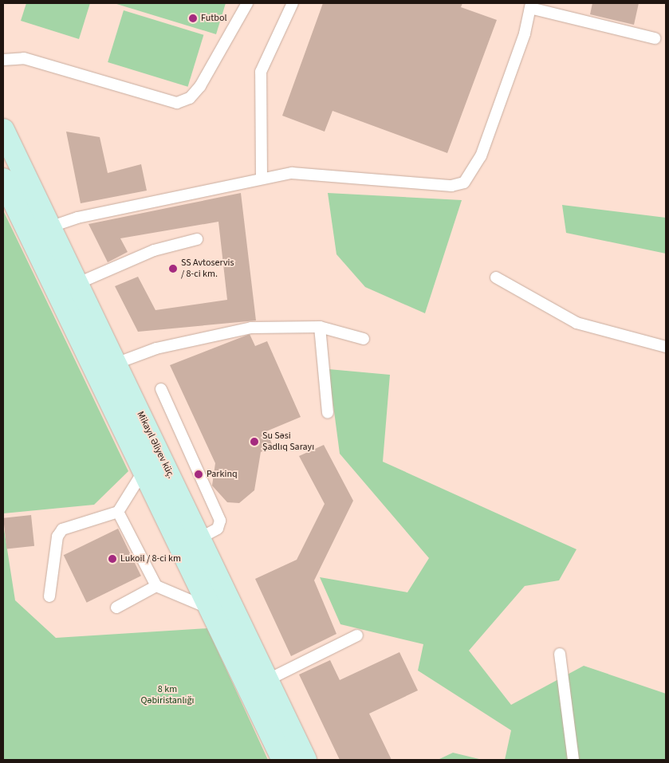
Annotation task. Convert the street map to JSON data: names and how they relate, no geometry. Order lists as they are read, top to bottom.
{
  "streets": {
    "main road": ["Mikayıl Əliyev küç."]
  },
  "parks": ["8 km Qəbiristanlığı"],
  "places": [
    "Futbol",
    "SS Avtoservis / 8-ci km.",
    "Su Səsi Şadlıq Sarayı",
    "Parkinq",
    "Lukoil / 8-ci km"
  ]
}
